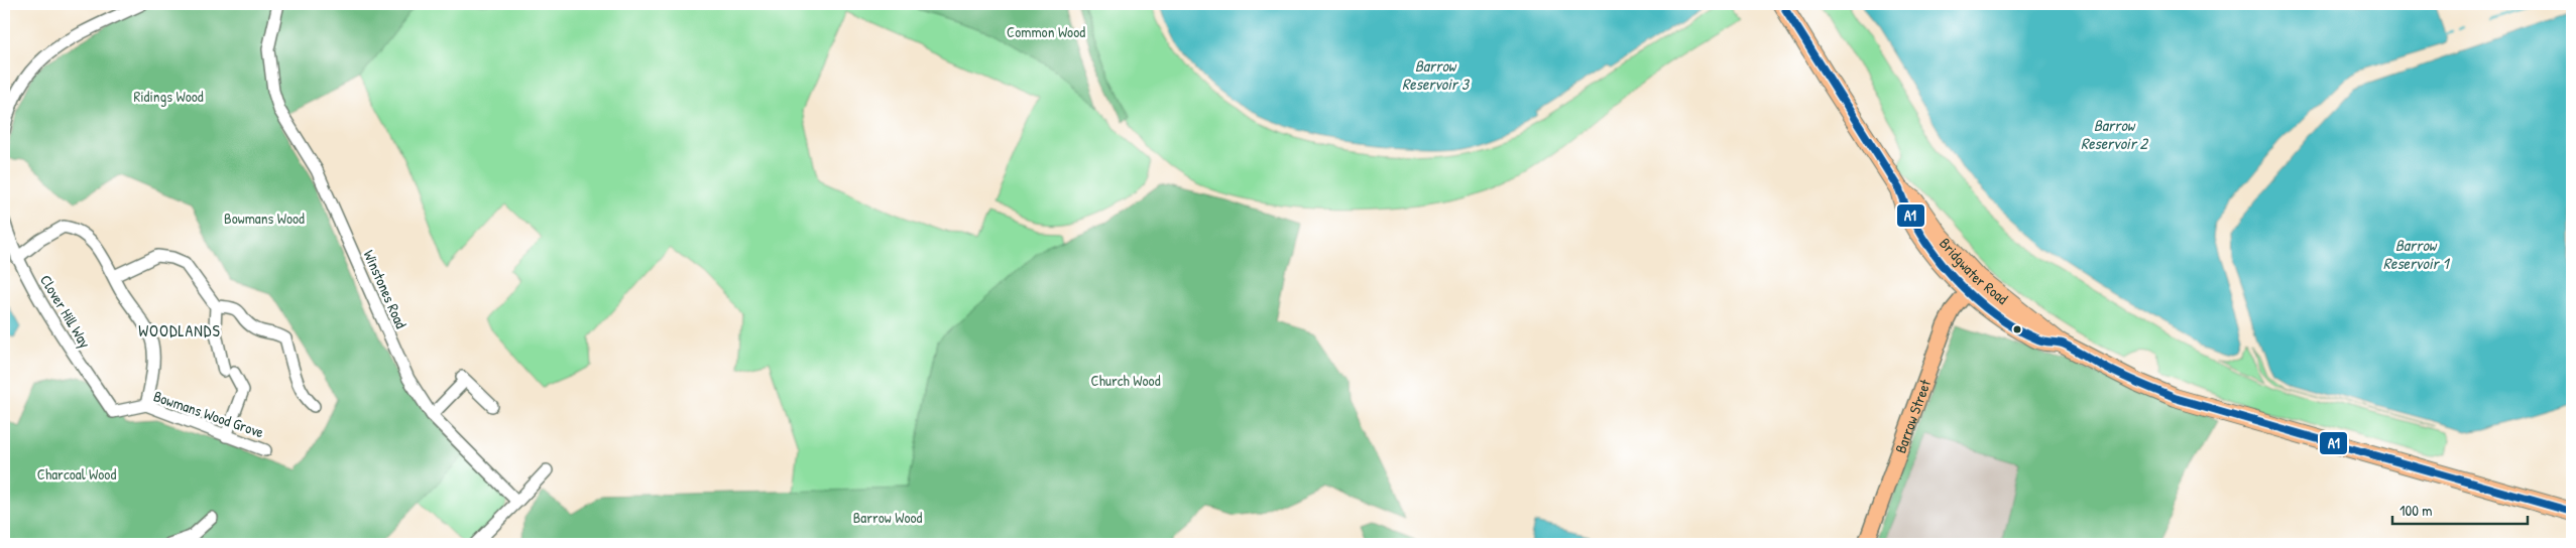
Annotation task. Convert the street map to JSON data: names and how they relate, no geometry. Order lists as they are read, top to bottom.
{
  "streets": {
    "highway": ["Bridgwater Road"],
    "main road": ["Barrow Street"],
    "street": ["Winstones Road", "Clover Hill Way", "Bowmans Wood Grove"]
  },
  "crossings": [
    ["Bridgwater Road", "Barrow Street"],
    ["Clover Hill Way", "Bowmans Wood Grove"]
  ],
  "districts": ["WOODLANDS"],
  "water": ["Barrow Reservoir 3", "Barrow Reservoir 2", "Barrow Reservoir 1"],
  "parks": [
    "Common Wood",
    "Ridings Wood",
    "Bowmans Wood",
    "Church Wood",
    "Charcoal Wood",
    "Barrow Wood"
  ],
  "lines": ["transit line A1"],
  "scale_bar": "100 m"
}
